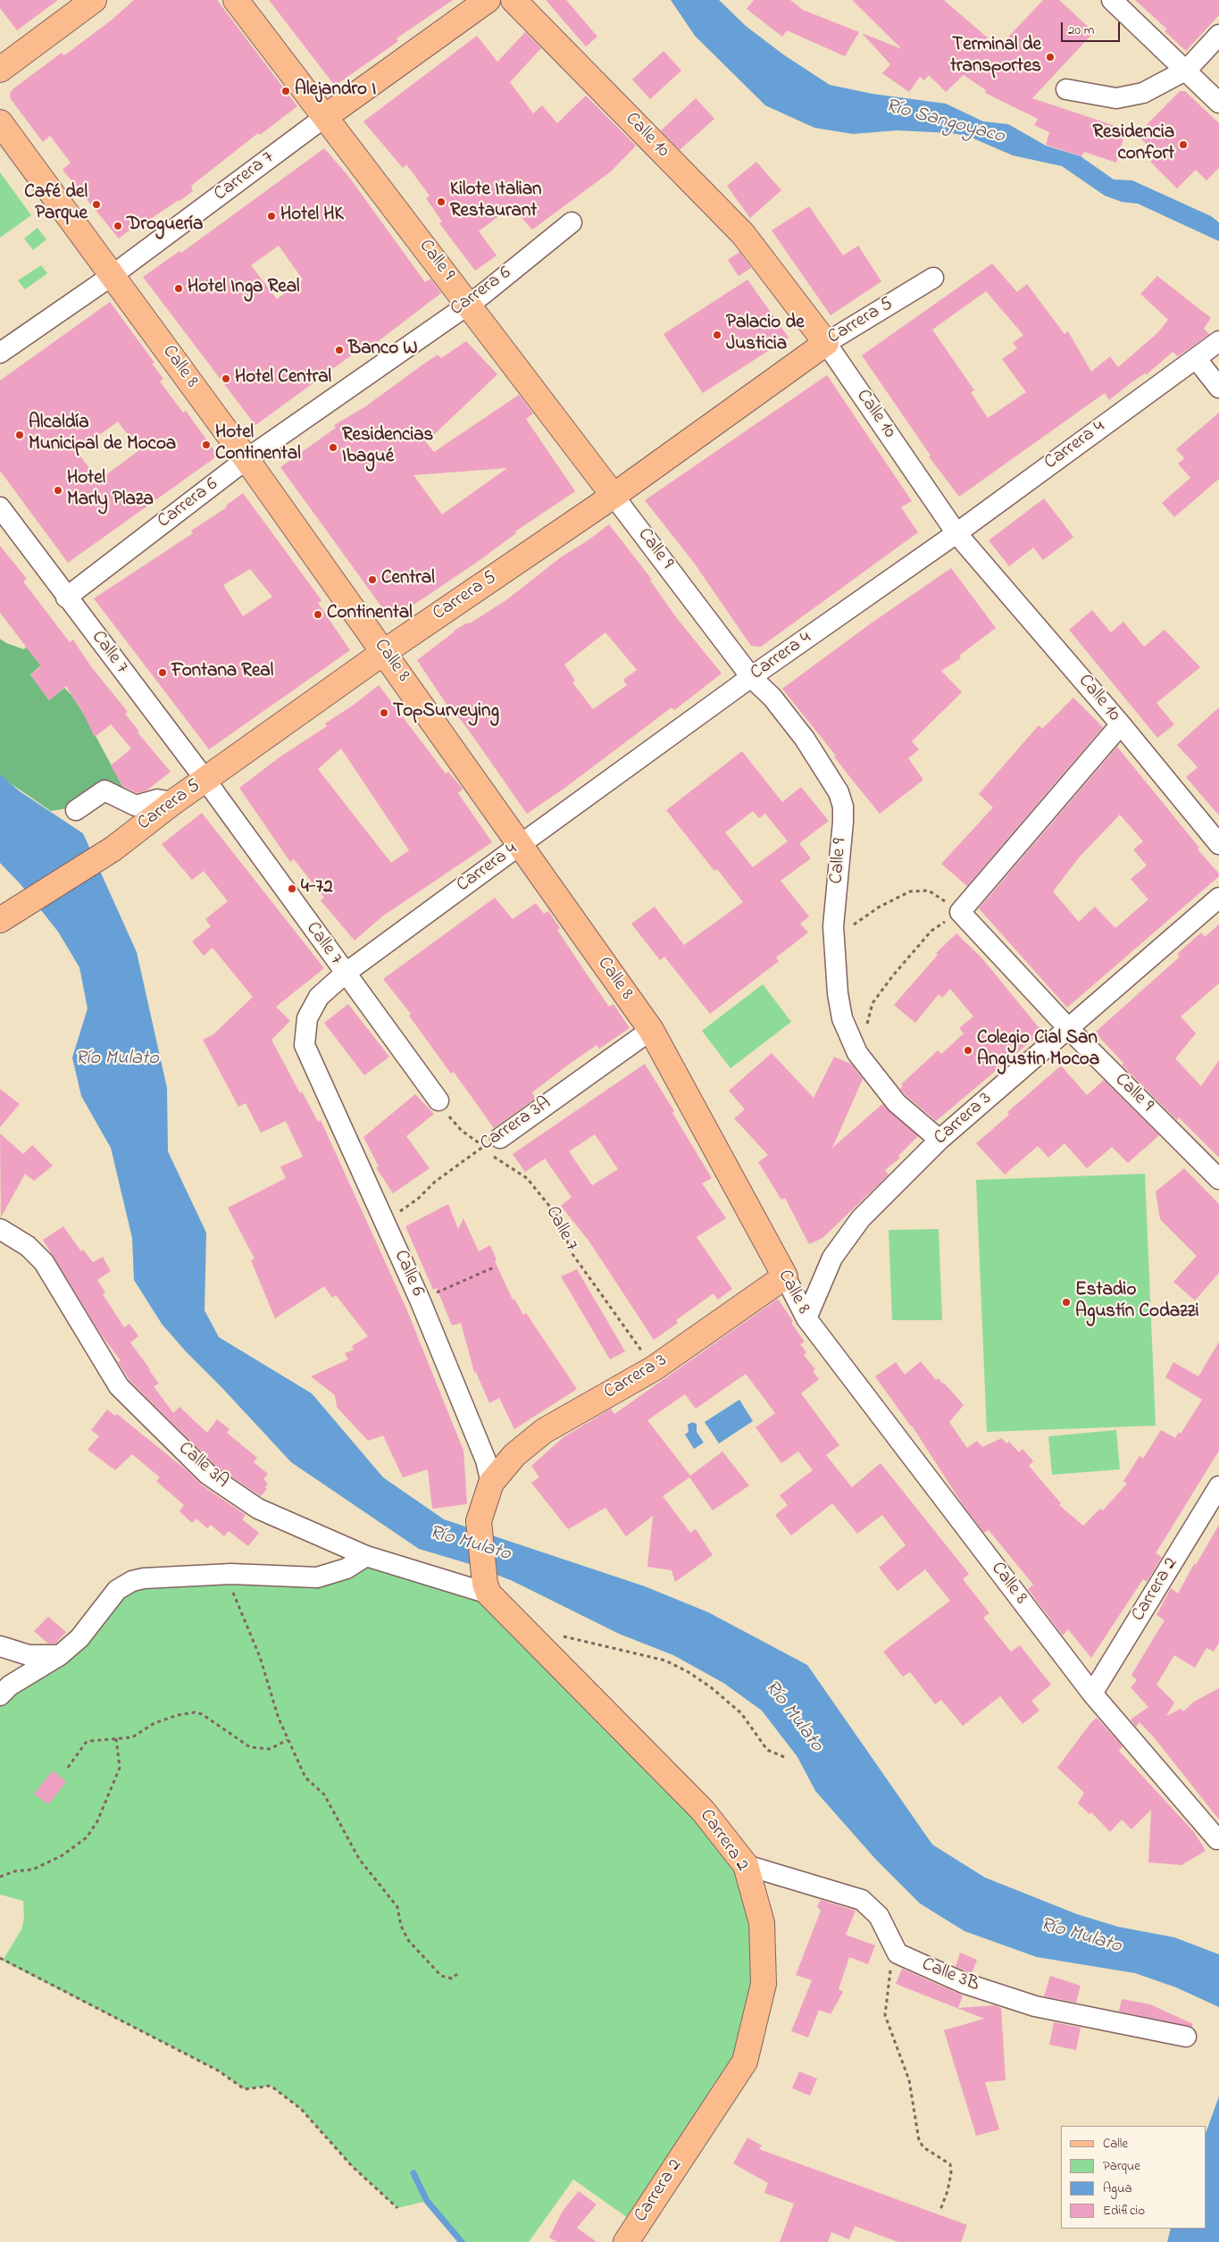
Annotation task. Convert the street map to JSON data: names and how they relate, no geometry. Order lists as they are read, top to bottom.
{
  "streets": {
    "main road": [
      "Calle 10",
      "Carrera 7",
      "Calle 9",
      "Carrera 5",
      "Calle 8",
      "Carrera 3",
      "Carrera 2"
    ],
    "street": [
      "Carrera 6",
      "Carrera 4",
      "Calle 7",
      "Carrera 3A",
      "Calle 6",
      "Calle 3A",
      "Calle 3B"
    ]
  },
  "crossings": [
    ["Calle 10", "Carrera 5"],
    ["Calle 10", "Carrera 4"],
    ["Carrera 7", "Calle 9"],
    ["Carrera 7", "Calle 8"],
    ["Calle 9", "Carrera 6"],
    ["Calle 9", "Carrera 5"],
    ["Calle 9", "Carrera 4"],
    ["Calle 9", "Carrera 3"],
    ["Carrera 6", "Calle 8"],
    ["Carrera 6", "Calle 7"],
    ["Carrera 5", "Calle 8"],
    ["Carrera 5", "Calle 7"],
    ["Calle 8", "Carrera 4"],
    ["Calle 8", "Carrera 3"],
    ["Calle 8", "Carrera 3A"],
    ["Calle 8", "Carrera 2"],
    ["Carrera 4", "Calle 7"],
    ["Carrera 4", "Calle 6"],
    ["Calle 7", "Carrera 3"],
    ["Calle 7", "Carrera 3A"],
    ["Calle 7", "Calle 6"],
    ["Carrera 3", "Calle 6"],
    ["Carrera 3A", "Calle 6"],
    ["Calle 3A", "Carrera 2"],
    ["Carrera 2", "Calle 3B"]
  ],
  "water": ["Río Sangoyaco", "Río Mulato"],
  "places": [
    "Terminal de transportes",
    "Alejandro I",
    "Residencia confort",
    "Kilote Italian Restaurant",
    "Café del Parque",
    "Hotel HK",
    "Droguería",
    "Hotel Inga Real",
    "Palacio de Justicia",
    "Banco W",
    "Hotel Central",
    "Alcaldía Municipal de Mocoa",
    "Hotel Continental",
    "Residencias Ibagué",
    "Hotel Marly Plaza",
    "Central",
    "Continental",
    "Fontana Real",
    "TopSurveying",
    "4-72",
    "Colegio Cial San Angustin Mocoa",
    "Estadio Agustín Codazzi"
  ],
  "legend": [
    "Calle",
    "Parque",
    "Agua",
    "Edificio"
  ],
  "scale_bar": "20 m"
}
